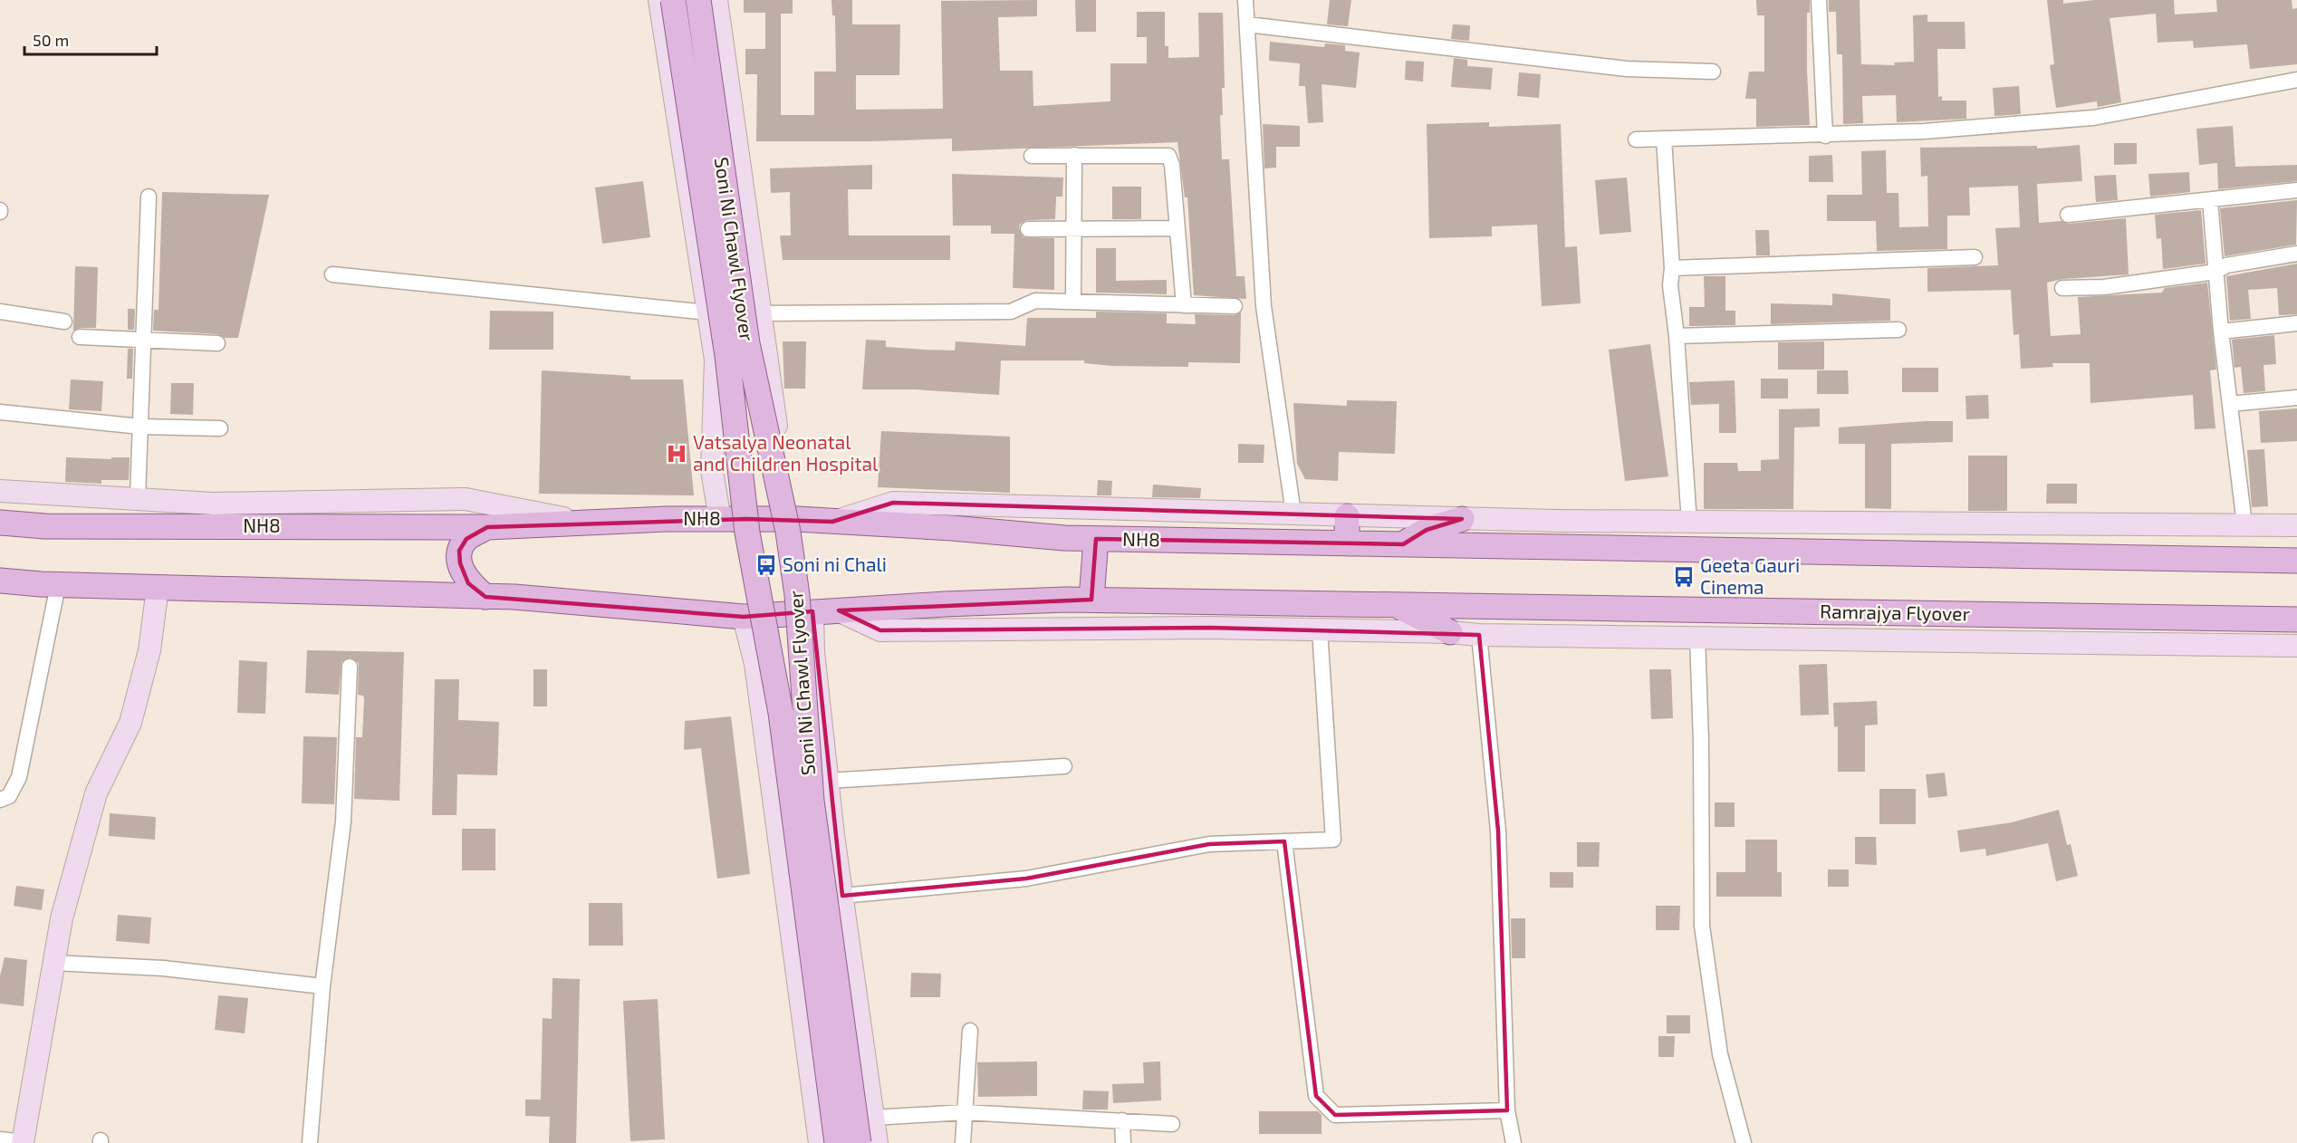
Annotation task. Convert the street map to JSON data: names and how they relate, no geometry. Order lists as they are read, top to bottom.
{
  "streets": {
    "main road": ["Soni Ni Chawl Flyover", "NH8", "Ramrajya Flyover"]
  },
  "places": {
    "hospital": ["Vatsalya Neonatal and Children Hospital"],
    "bus stop": ["Soni ni Chali", "Geeta Gauri Cinema"]
  },
  "scale_bar": "50 m"
}
